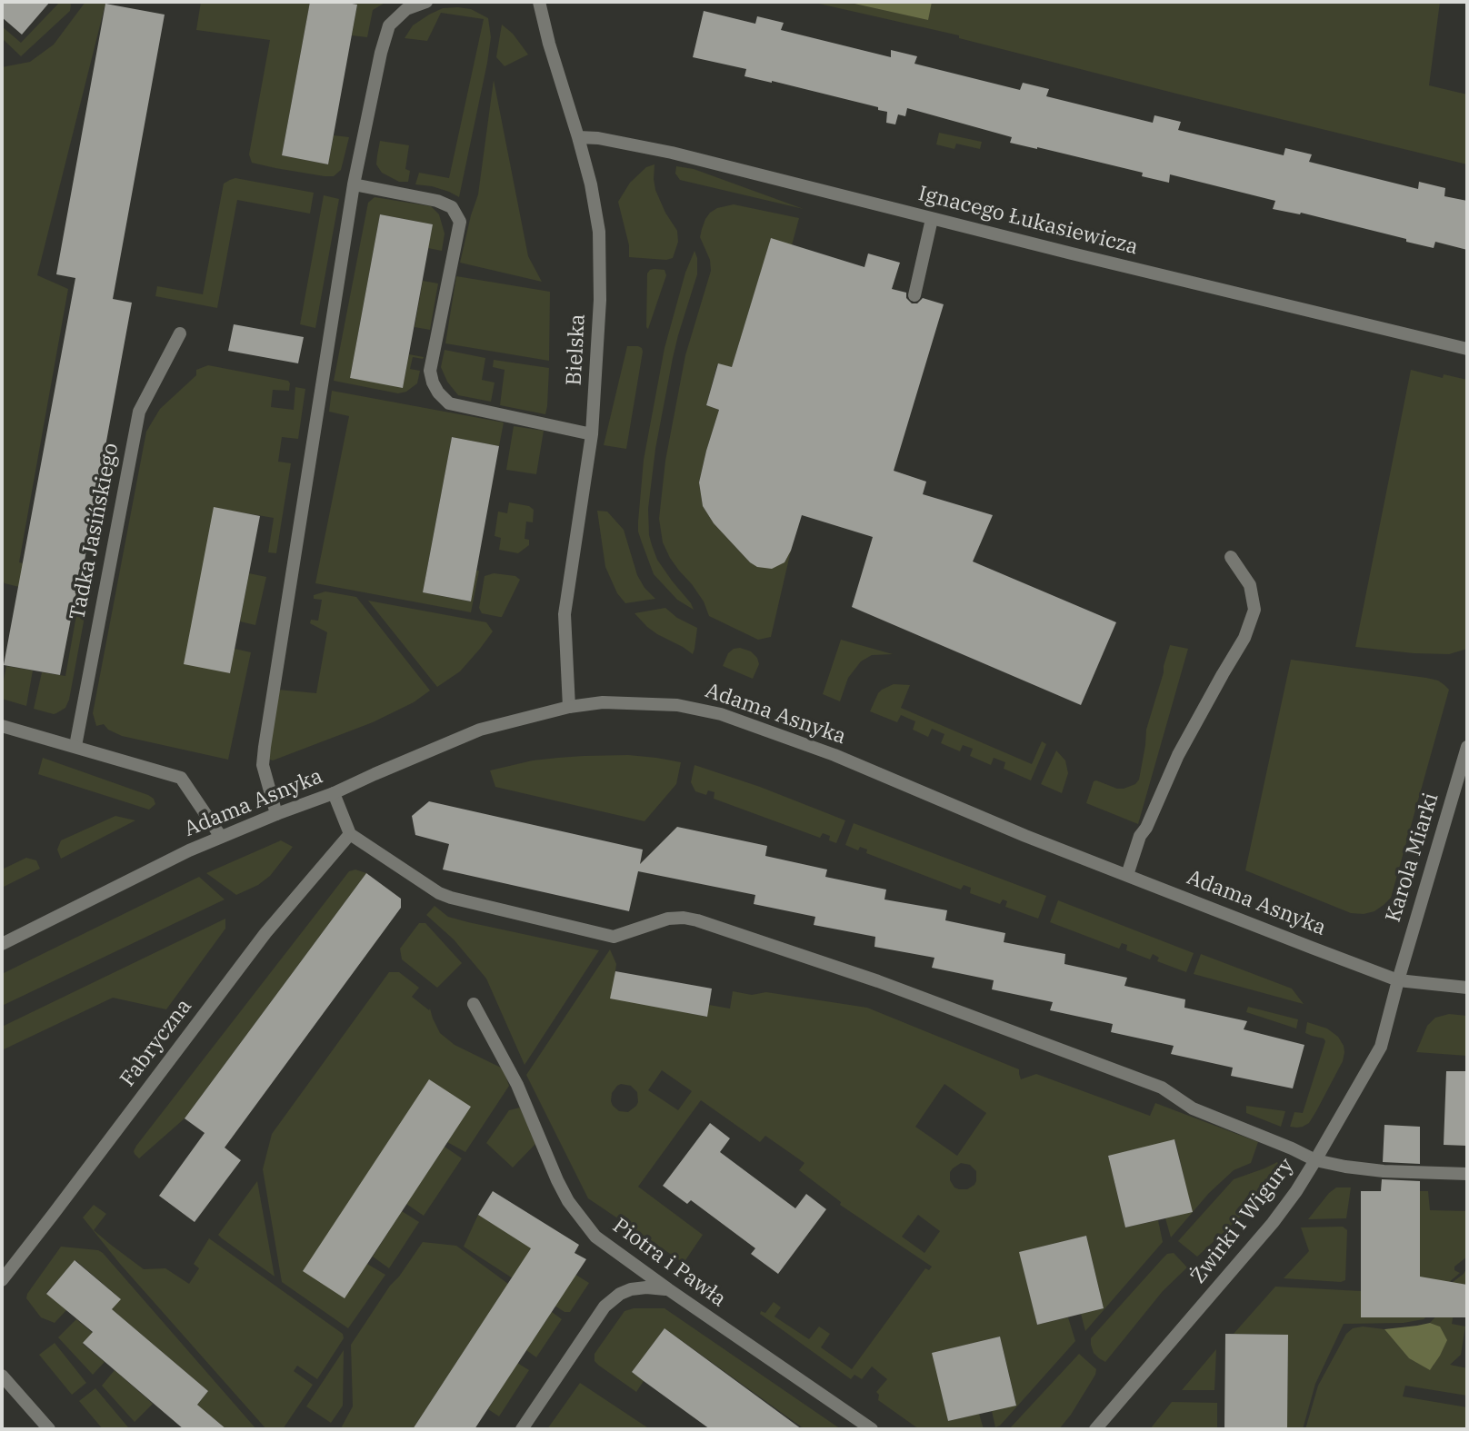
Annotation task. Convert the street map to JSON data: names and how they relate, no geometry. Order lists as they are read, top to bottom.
{
  "streets": {
    "street": [
      "Ignacego Łukasiewicza",
      "Bielska",
      "Tadka Jasińskiego",
      "Adama Asnyka",
      "Karola Miarki",
      "Fabryczna",
      "Żwirki i Wigury",
      "Piotra i Pawła"
    ]
  },
  "crossings": [
    ["Ignacego Łukasiewicza", "Bielska"],
    ["Bielska", "Adama Asnyka"],
    ["Adama Asnyka", "Karola Miarki"],
    ["Adama Asnyka", "Żwirki i Wigury"],
    ["Karola Miarki", "Żwirki i Wigury"]
  ]
}
